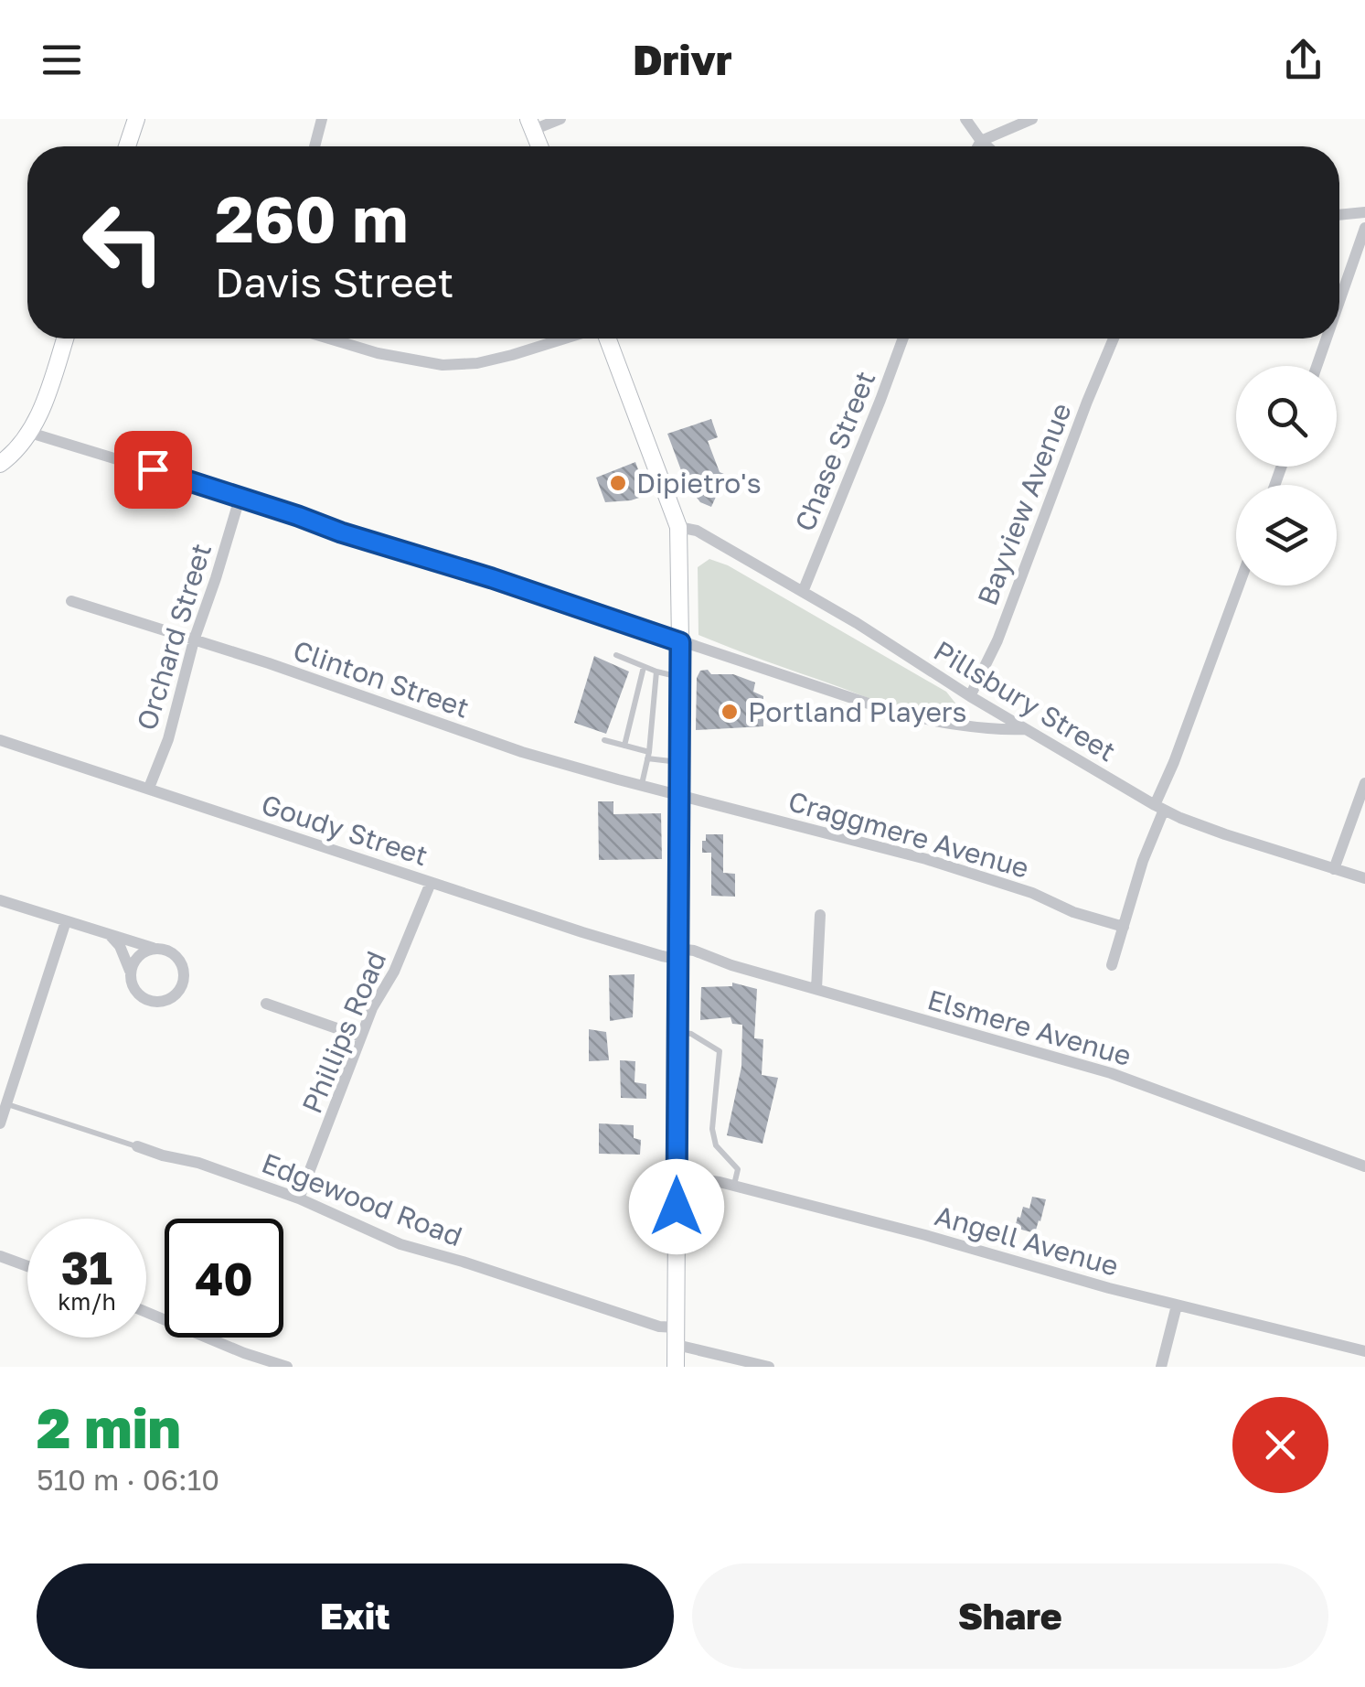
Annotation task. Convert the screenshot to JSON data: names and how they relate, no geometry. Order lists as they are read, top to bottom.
{
  "streets": {
    "street": [
      "Chase Street",
      "Bayview Avenue",
      "Orchard Street",
      "Clinton Street",
      "Pillsbury Street",
      "Goudy Street",
      "Craggmere Avenue",
      "Elsmere Avenue",
      "Phillips Road",
      "Edgewood Road",
      "Angell Avenue"
    ]
  },
  "crossings": [
    ["Chase Street", "Pillsbury Street"],
    ["Bayview Avenue", "Pillsbury Street"],
    ["Orchard Street", "Clinton Street"],
    ["Orchard Street", "Goudy Street"],
    ["Clinton Street", "Craggmere Avenue"],
    ["Goudy Street", "Elsmere Avenue"],
    ["Goudy Street", "Phillips Road"],
    ["Phillips Road", "Edgewood Road"]
  ],
  "places": ["Dipietro's", "Portland Players"],
  "page": {
    "header": "Drivr",
    "turn": ["260 m", "Davis Street"],
    "speed": "31 km/h",
    "limit": "40",
    "heading": ["2 min", "510 m · 06:10"],
    "buttons": ["Exit", "Share"]
  }
}
